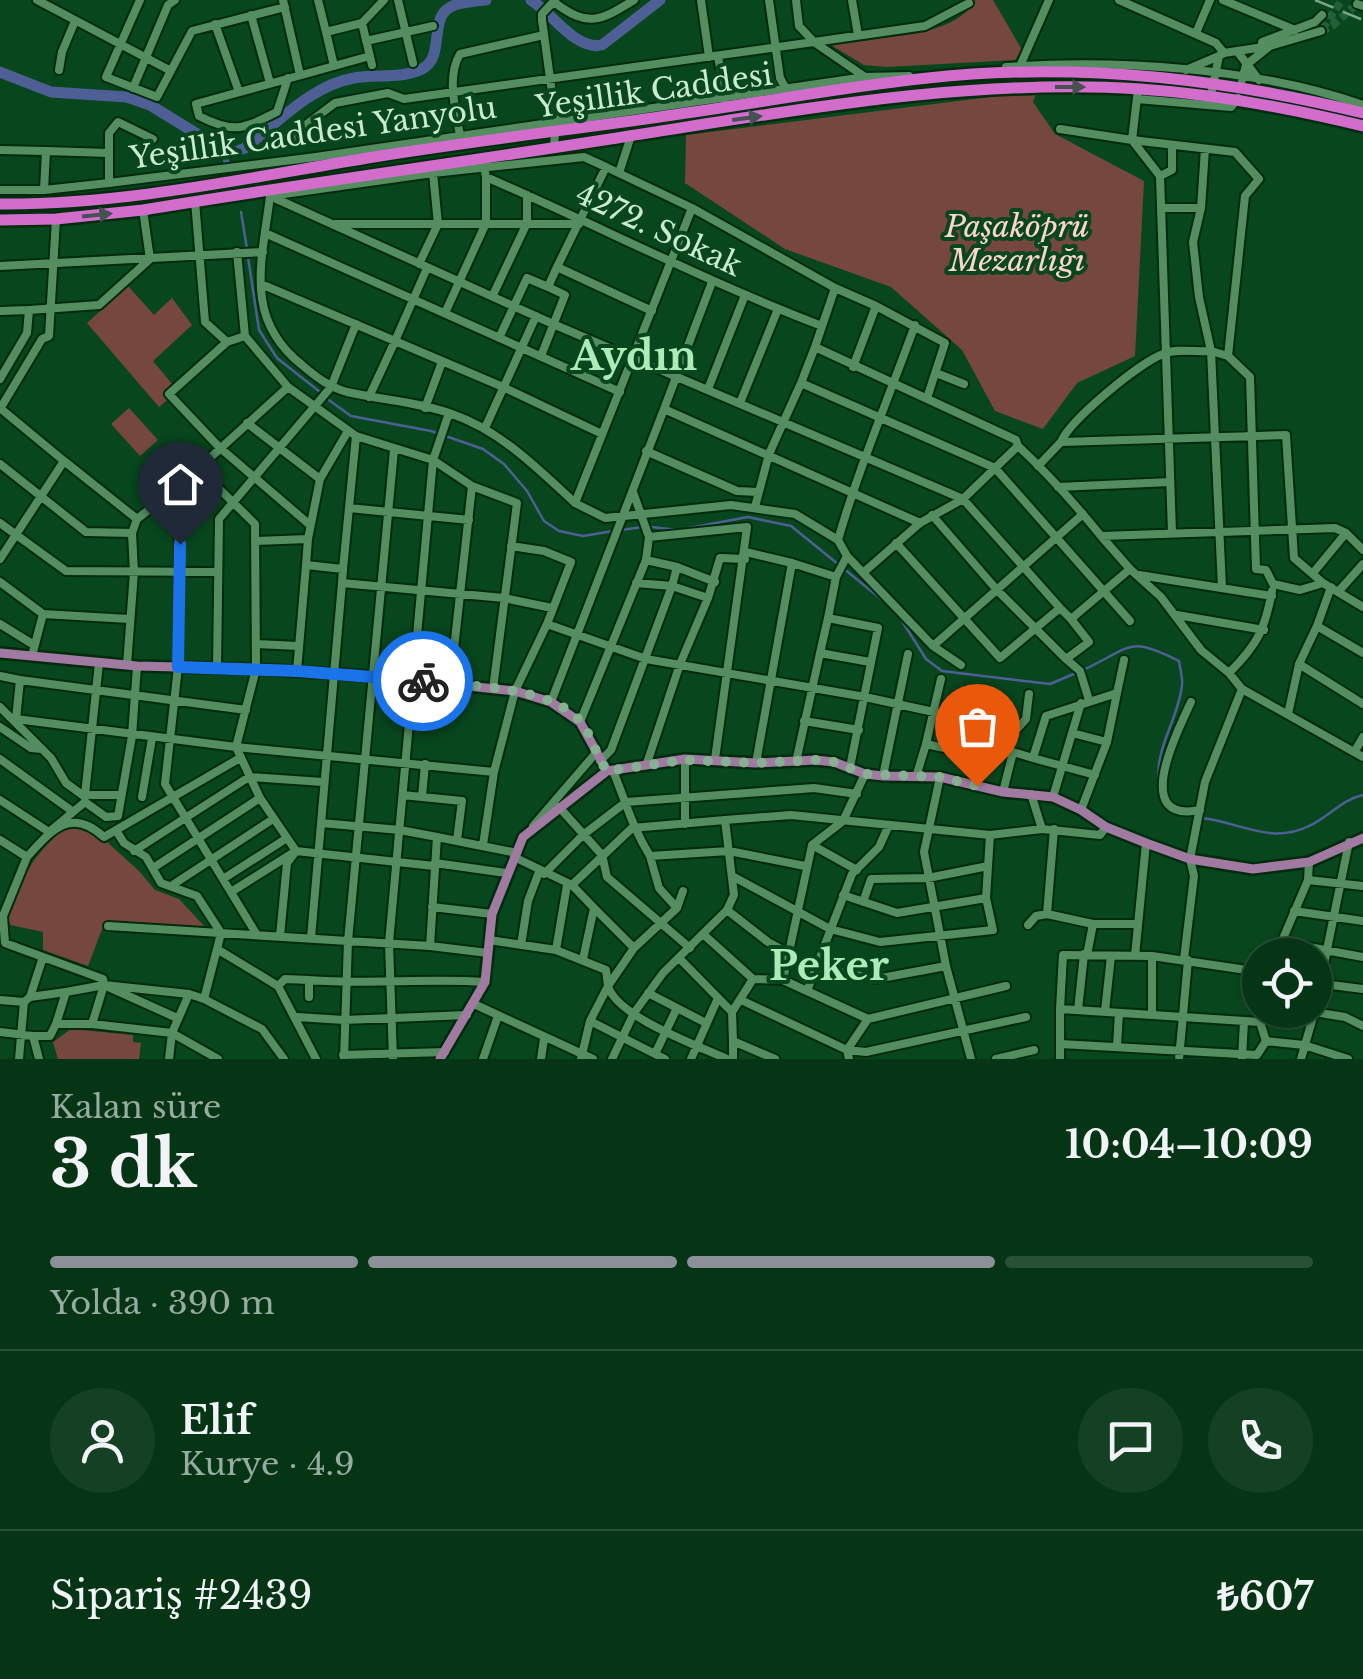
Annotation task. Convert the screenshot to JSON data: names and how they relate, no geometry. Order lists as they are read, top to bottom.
{
  "streets": {
    "highway": ["Yeşillik Caddesi"],
    "street": ["Yeşillik Caddesi Yanyolu", "4272. Sokak"]
  },
  "crossings": [
    ["Yeşillik Caddesi", "Yeşillik Caddesi Yanyolu"]
  ],
  "districts": ["Aydın", "Peker"],
  "parks": ["Paşaköprü Mezarlığı"],
  "page": {
    "heading": ["3 dk", "Kalan süre", "10:04–10:09"],
    "panel": [
      "Elif",
      "Kurye · 4.9",
      "Sipariş #2439",
      "₺607"
    ],
    "bar": "Yolda · 390 m"
  }
}
